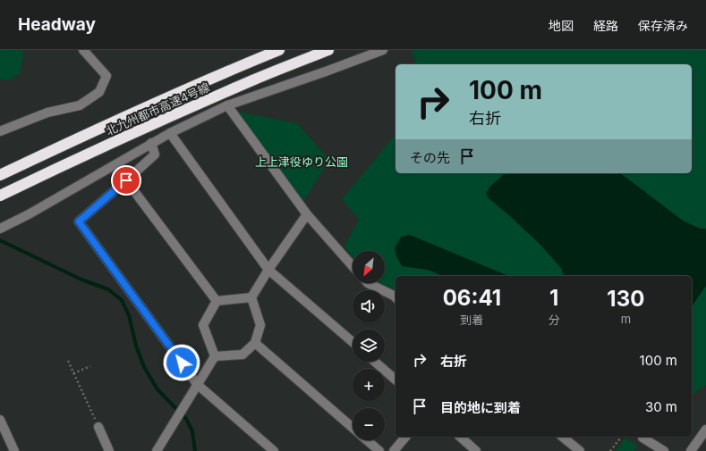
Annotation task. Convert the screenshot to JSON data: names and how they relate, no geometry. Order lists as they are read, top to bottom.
{
  "streets": {
    "highway": ["北九州都市高速4号線"]
  },
  "parks": ["上上津役ゆり公園"],
  "north": "bottom left",
  "page": {
    "header": "Headway",
    "nav": ["地図", "経路", "保存済み"],
    "turn": ["100 m", "右折"],
    "then": "その先",
    "map_buttons": ["+", "−"],
    "eta": [
      "06:41",
      "到着",
      "1",
      "分",
      "130",
      "m"
    ],
    "list": [
      {
        "name": "右折",
        "value": "100 m"
      },
      {
        "name": "目的地に到着",
        "value": "30 m"
      }
    ]
  }
}
